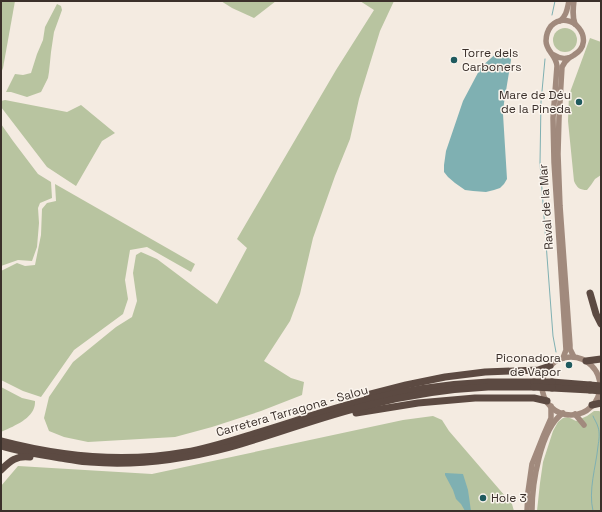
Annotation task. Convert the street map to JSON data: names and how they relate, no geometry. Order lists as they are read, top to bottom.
{
  "streets": {
    "highway": ["Carretera Tarragona - Salou"],
    "street": ["Raval de la Mar"]
  },
  "places": [
    "Torre dels Carboners",
    "Mare de Déu de la Pineda",
    "Piconadora de Vapor",
    "Hole 3"
  ]
}
